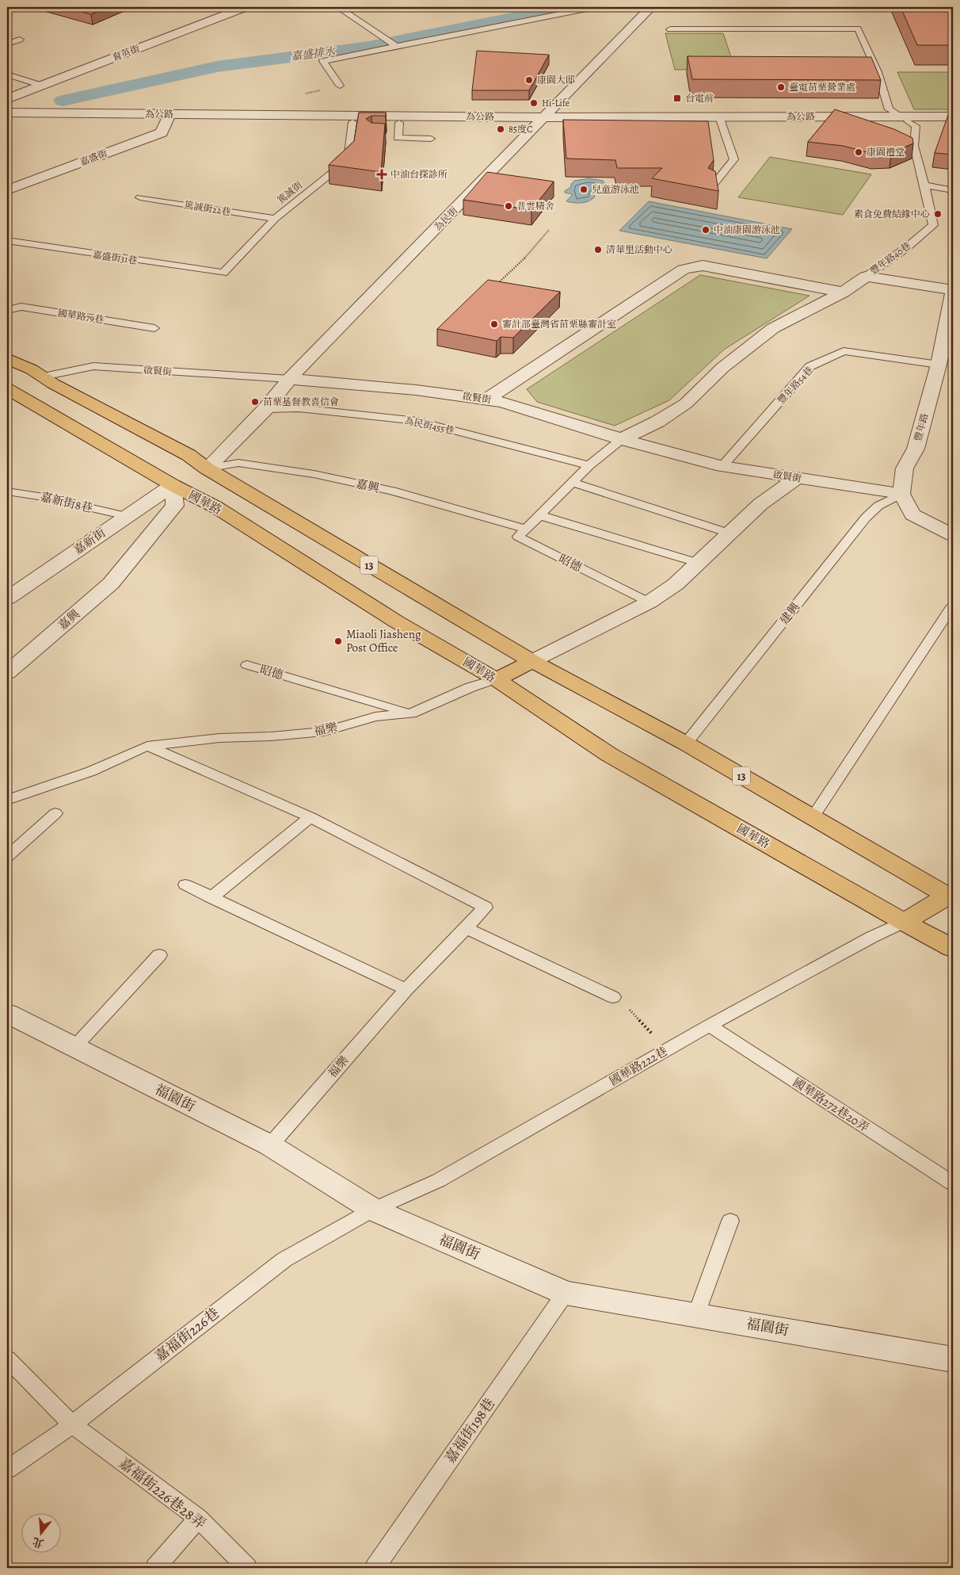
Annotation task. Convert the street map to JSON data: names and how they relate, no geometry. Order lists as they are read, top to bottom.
{
  "streets": {
    "main road": ["國華路", "13"],
    "street": [
      "育英街",
      "為公路",
      "嘉盛街",
      "為民街",
      "豐年路40巷",
      "啟賢街",
      "豐年路",
      "嘉興",
      "嘉新街",
      "福園街"
    ],
    "lane": [
      "篤誠街",
      "篤誠街22巷",
      "嘉盛街31巷",
      "國華路79巷",
      "豐年路54巷",
      "為民街455巷",
      "嘉新街8巷",
      "昭德",
      "建興",
      "福樂",
      "國華路222巷",
      "國華路272巷20弄",
      "嘉福街226巷",
      "嘉福街198巷",
      "嘉福街226巷28弄"
    ]
  },
  "crossings": [
    ["為公路", "嘉盛街"],
    ["為公路", "篤誠街"],
    ["為公路", "為民街"],
    ["篤誠街", "篤誠街22巷"],
    ["篤誠街", "嘉盛街31巷"],
    ["為民街", "啟賢街"],
    ["為民街", "為民街455巷"],
    ["為民街", "嘉興"],
    ["為民街", "13"],
    ["豐年路40巷", "豐年路"],
    ["啟賢街", "豐年路54巷"],
    ["啟賢街", "豐年路"],
    ["啟賢街", "13"],
    ["啟賢街", "建興"],
    ["豐年路54巷", "豐年路"],
    ["豐年路", "建興"],
    ["嘉興", "國華路"],
    ["嘉興", "嘉新街"],
    ["嘉興", "昭德"],
    ["嘉興", "13"],
    ["嘉新街8巷", "嘉新街"],
    ["國華路", "嘉新街"],
    ["國華路", "福樂"],
    ["國華路", "國華路222巷"],
    ["昭德", "福樂"],
    ["13", "建興"],
    ["福樂", "福園街"],
    ["國華路222巷", "福園街"],
    ["國華路222巷", "國華路272巷20弄"],
    ["國華路222巷", "嘉福街226巷"],
    ["福園街", "嘉福街226巷"],
    ["福園街", "嘉福街198巷"],
    ["嘉福街226巷", "嘉福街226巷28弄"]
  ],
  "water": ["嘉盛排水"],
  "places": {
    "other": [
      "康園大邸",
      "臺電苗栗營業處",
      "Hi-Life",
      "85度C",
      "康園禮堂",
      "兒童游泳池",
      "普雲精舍",
      "素食免費結緣中心",
      "中油康園游泳池",
      "清華里活動中心",
      "審計部臺灣省苗栗縣審計室",
      "苗栗基督教喜信會",
      "Miaoli Jiasheng Post Office"
    ],
    "transit": ["台電前"],
    "health": ["中油台探診所"]
  },
  "north": "bottom"
}
